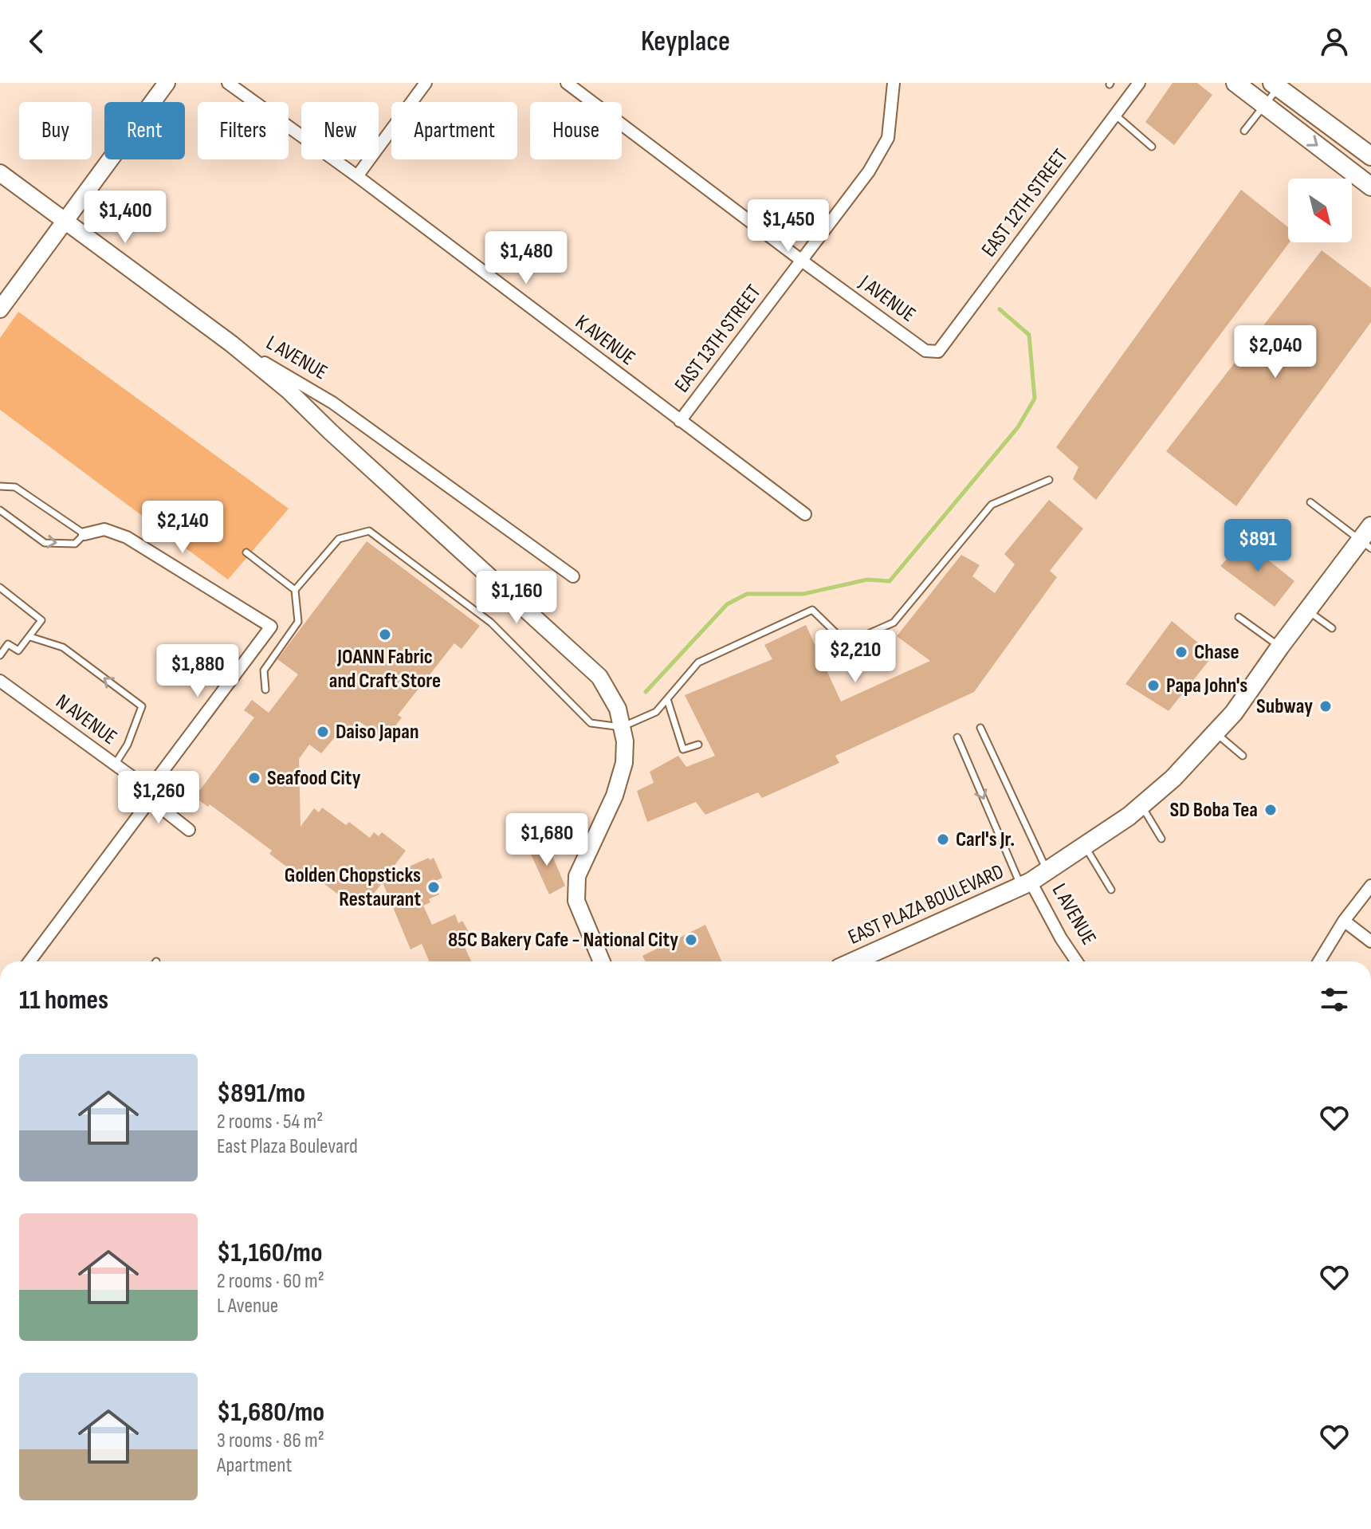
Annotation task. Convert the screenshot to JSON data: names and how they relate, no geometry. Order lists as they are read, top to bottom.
{
  "streets": {
    "main road": ["EAST PLAZA BOULEVARD"],
    "street": [
      "EAST 12TH STREET",
      "J AVENUE",
      "EAST 13TH STREET",
      "K AVENUE",
      "L AVENUE",
      "N AVENUE"
    ]
  },
  "crossings": [
    ["EAST 12TH STREET", "J AVENUE"],
    ["J AVENUE", "EAST 13TH STREET"],
    ["EAST 13TH STREET", "K AVENUE"],
    ["L AVENUE", "EAST PLAZA BOULEVARD"]
  ],
  "places": [
    "JOANN Fabric and Craft Store",
    "Chase",
    "Papa John's",
    "Subway",
    "Daiso Japan",
    "Seafood City",
    "SD Boba Tea",
    "Carl's Jr.",
    "Golden Chopsticks Restaurant",
    "85C Bakery Cafe - National City"
  ],
  "north": "bottom right",
  "page": {
    "header": "Keyplace",
    "chip": [
      "Buy",
      "Rent",
      "Filters",
      "New",
      "Apartment",
      "House"
    ],
    "price": [
      "$1,400",
      "$1,450",
      "$1,480",
      "$2,040",
      "$2,140",
      "$891",
      "$1,160",
      "$2,210",
      "$1,880",
      "$1,260",
      "$1,680"
    ],
    "heading": "11 homes",
    "list": [
      {
        "name": "$891/mo",
        "note": "2 rooms · 54 m² · East Plaza Boulevard"
      },
      {
        "name": "$1,160/mo",
        "note": "2 rooms · 60 m² · L Avenue"
      },
      {
        "name": "$1,680/mo",
        "note": "3 rooms · 86 m² · Apartment"
      }
    ]
  }
}
